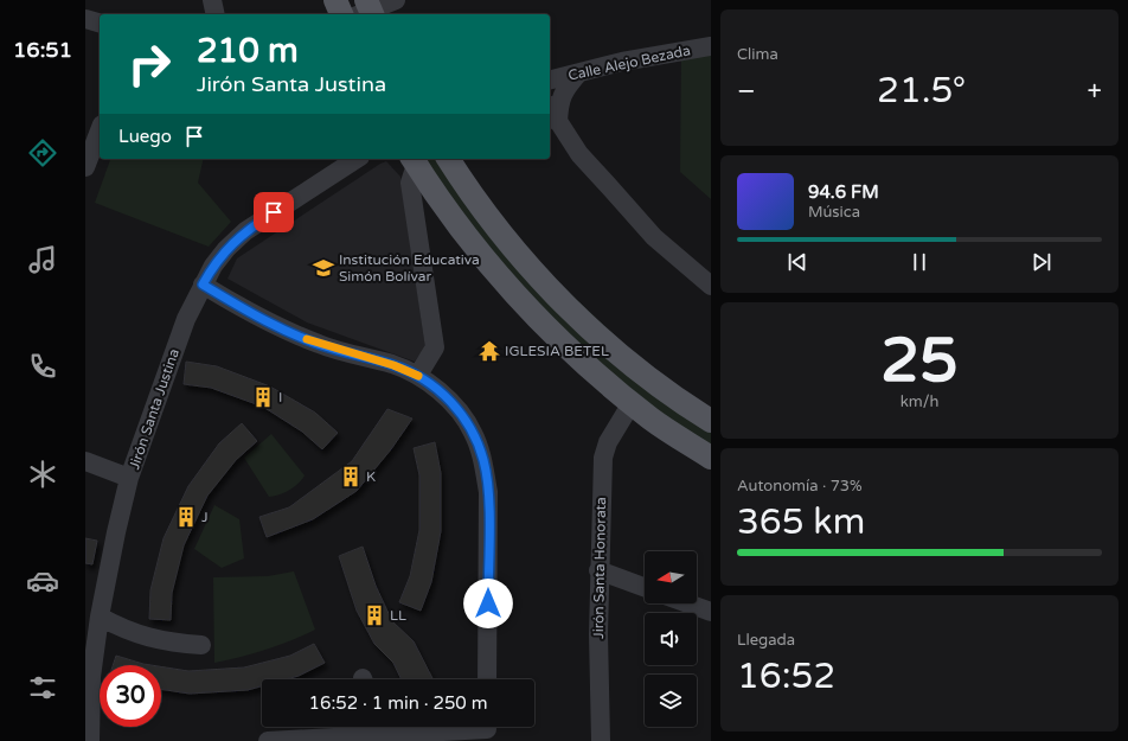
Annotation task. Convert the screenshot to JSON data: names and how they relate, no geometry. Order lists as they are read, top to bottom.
{
  "streets": {
    "street": ["Calle Alejo Bezada", "Jirón Santa Justina", "Jirón Santa Honorata"]
  },
  "places": {
    "school or university": ["Institución Educativa Simón Bolívar"],
    "temple": ["IGLESIA BETEL"],
    "building": [
      "I",
      "K",
      "J",
      "LL"
    ]
  },
  "north": "left",
  "page": {
    "tabs": "16:51",
    "tile": [
      "Clima",
      ["25", "km/h"],
      ["Autonomía · 73%", "365 km"],
      ["Llegada", "16:52"]
    ],
    "turn": ["210 m", "Jirón Santa Justina"],
    "heat": ["−", "21.5°", "+"],
    "then": "Luego",
    "song": ["94.6 FM", "Música"],
    "limit": "30",
    "trip": "16:52 · 1 min · 250 m"
  }
}
